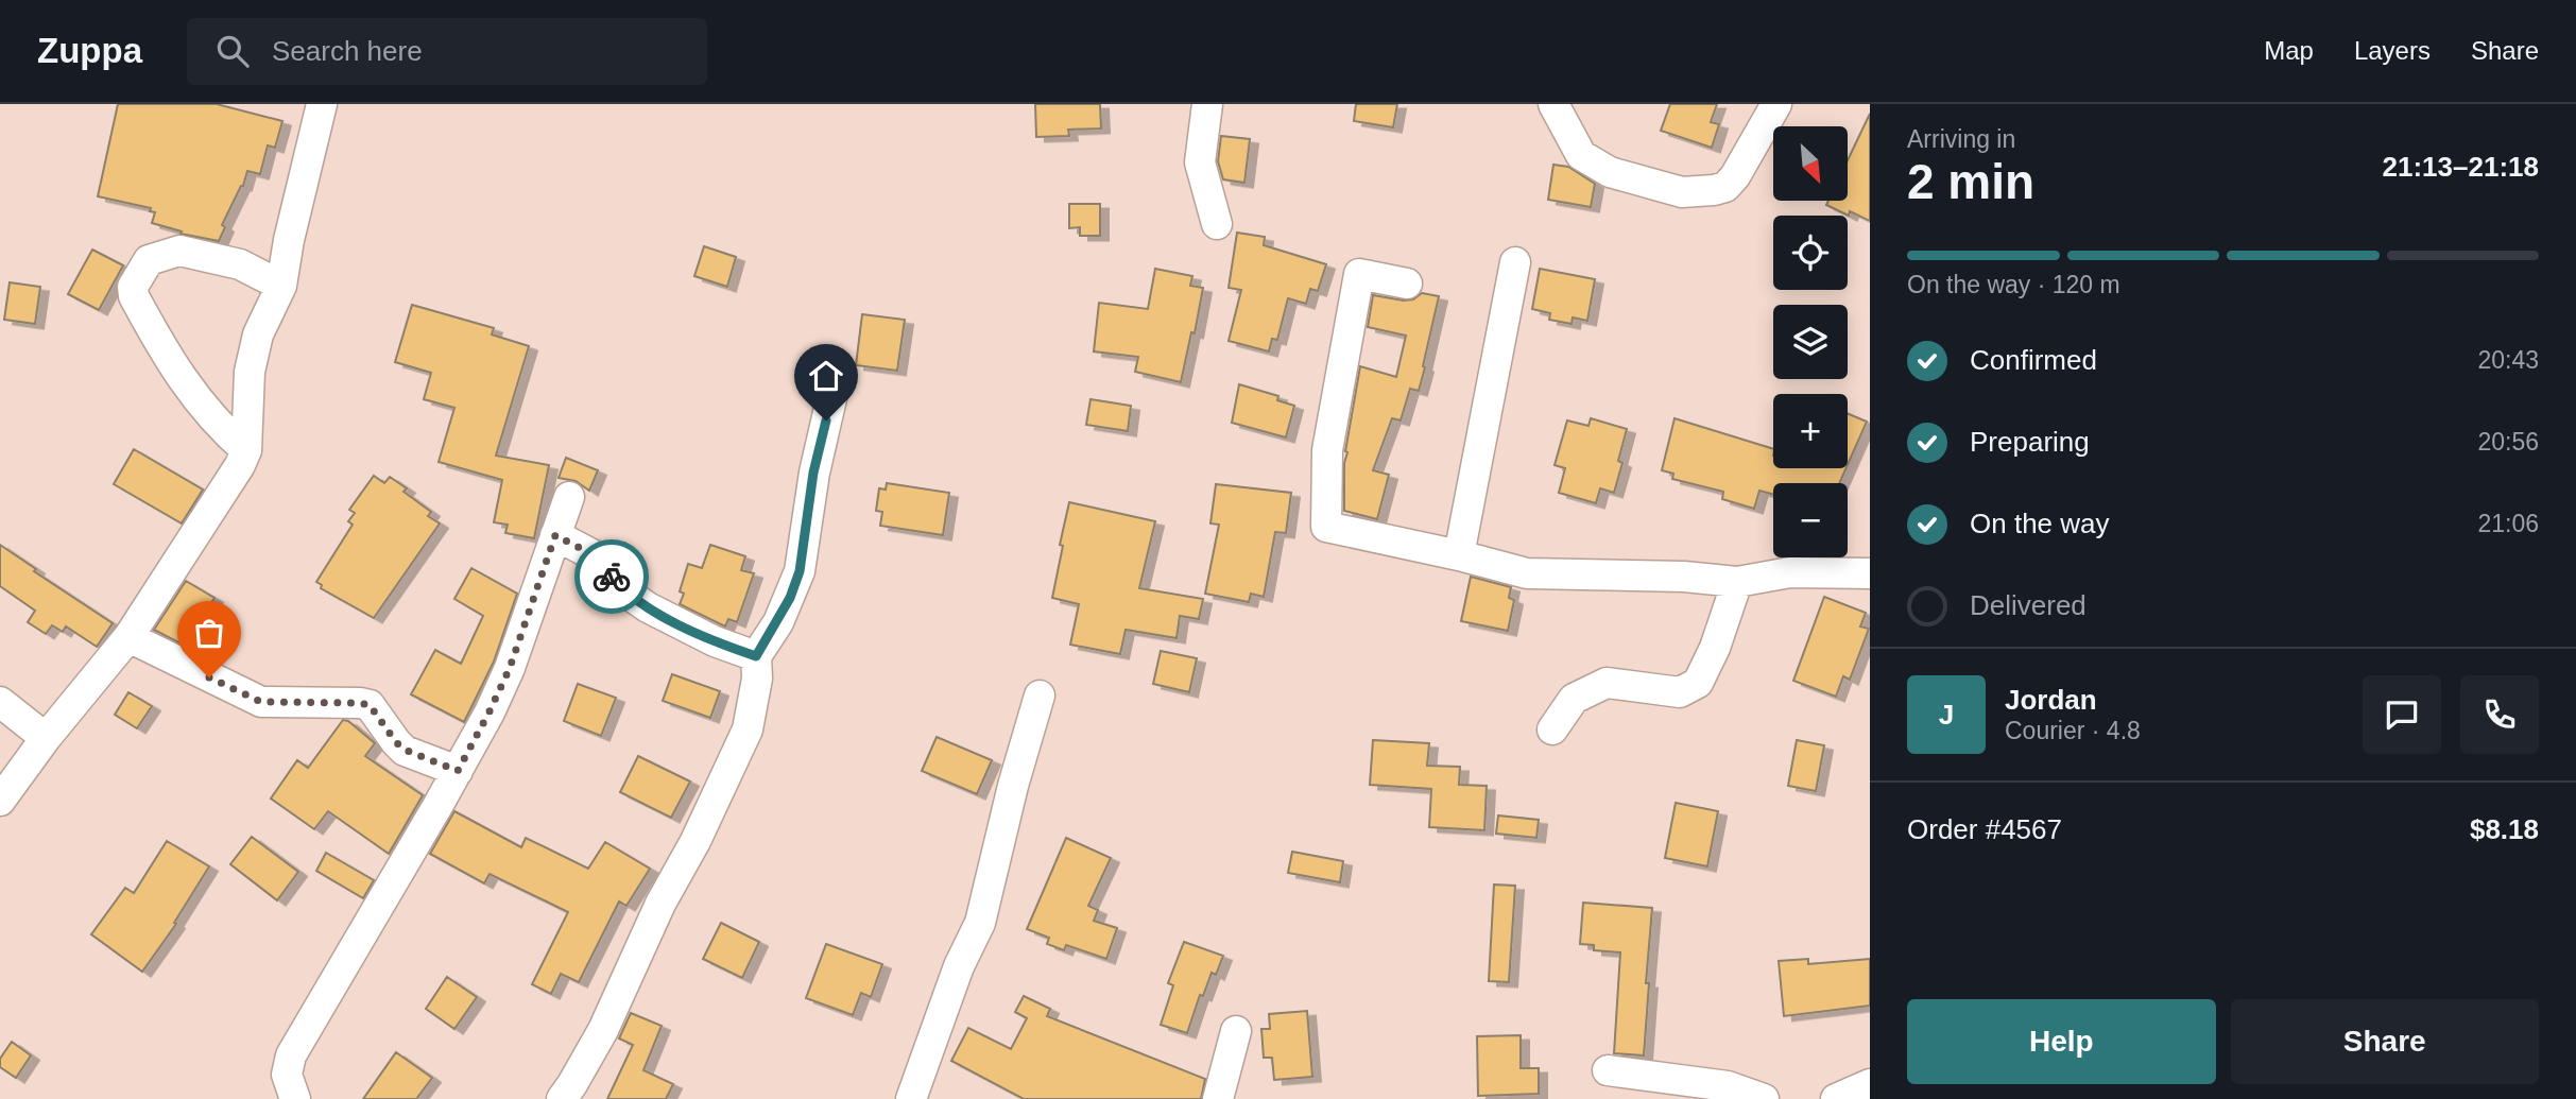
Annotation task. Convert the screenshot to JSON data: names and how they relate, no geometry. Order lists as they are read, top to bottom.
{
  "north": "bottom right",
  "page": {
    "header": "Zuppa",
    "search": "Search here",
    "nav": ["Map", "Layers", "Share"],
    "heading": ["2 min", "Arriving in", "21:13–21:18"],
    "panel": [
      "Jordan",
      "Courier · 4.8",
      "Order #4567",
      "$8.18"
    ],
    "map_buttons": ["+", "−"],
    "bar": "On the way · 120 m",
    "list": [
      ["Confirmed", "20:43"],
      ["Preparing", "20:56"],
      ["On the way", "21:06"],
      "Delivered"
    ],
    "round": "J",
    "buttons": ["Help", "Share"]
  }
}
